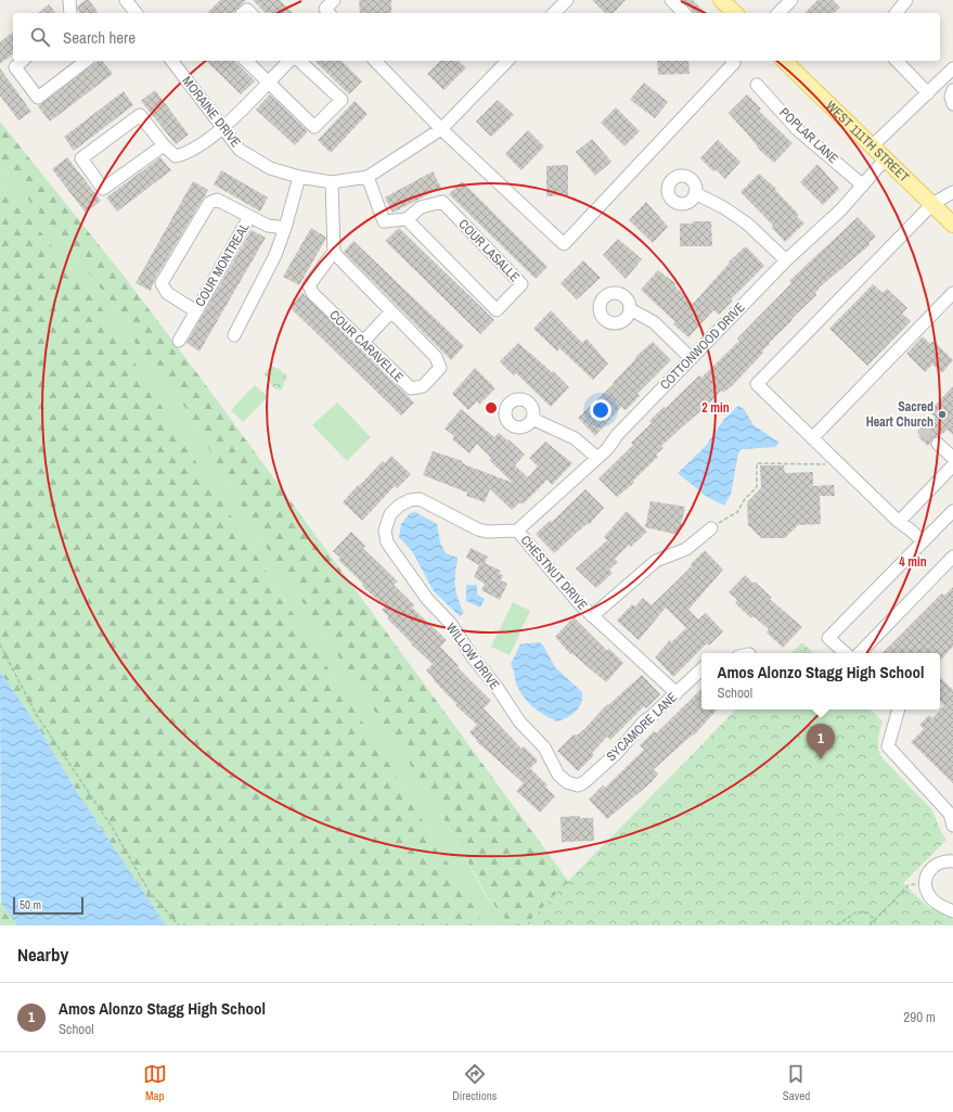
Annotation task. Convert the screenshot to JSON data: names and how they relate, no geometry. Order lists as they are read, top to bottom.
{
  "streets": {
    "main road": ["WEST 111TH STREET"],
    "street": [
      "MORAINE DRIVE",
      "POPLAR LANE",
      "COUR LASALLE",
      "COUR MONTREAL",
      "COUR CARAVELLE",
      "COTTONWOOD DRIVE",
      "CHESTNUT DRIVE",
      "WILLOW DRIVE",
      "SYCAMORE LANE"
    ]
  },
  "crossings": [
    ["POPLAR LANE", "COTTONWOOD DRIVE"],
    ["WEST 111TH STREET", "COTTONWOOD DRIVE"],
    ["COTTONWOOD DRIVE", "CHESTNUT DRIVE"],
    ["CHESTNUT DRIVE", "WILLOW DRIVE"],
    ["CHESTNUT DRIVE", "SYCAMORE LANE"],
    ["WILLOW DRIVE", "SYCAMORE LANE"]
  ],
  "places": ["Sacred Heart Church"],
  "scale_bar": "50 m",
  "page": {
    "search": "Search here",
    "popup": ["Amos Alonzo Stagg High School", "School"],
    "pins": "1",
    "scale": "50 m",
    "heading": "Nearby",
    "list": [
      {
        "mark": "1",
        "name": "Amos Alonzo Stagg High School",
        "note": "School",
        "value": "290 m"
      }
    ],
    "nav": ["Map", "Directions", "Saved"]
  },
  "rings": ["2 min", "4 min"]
}
